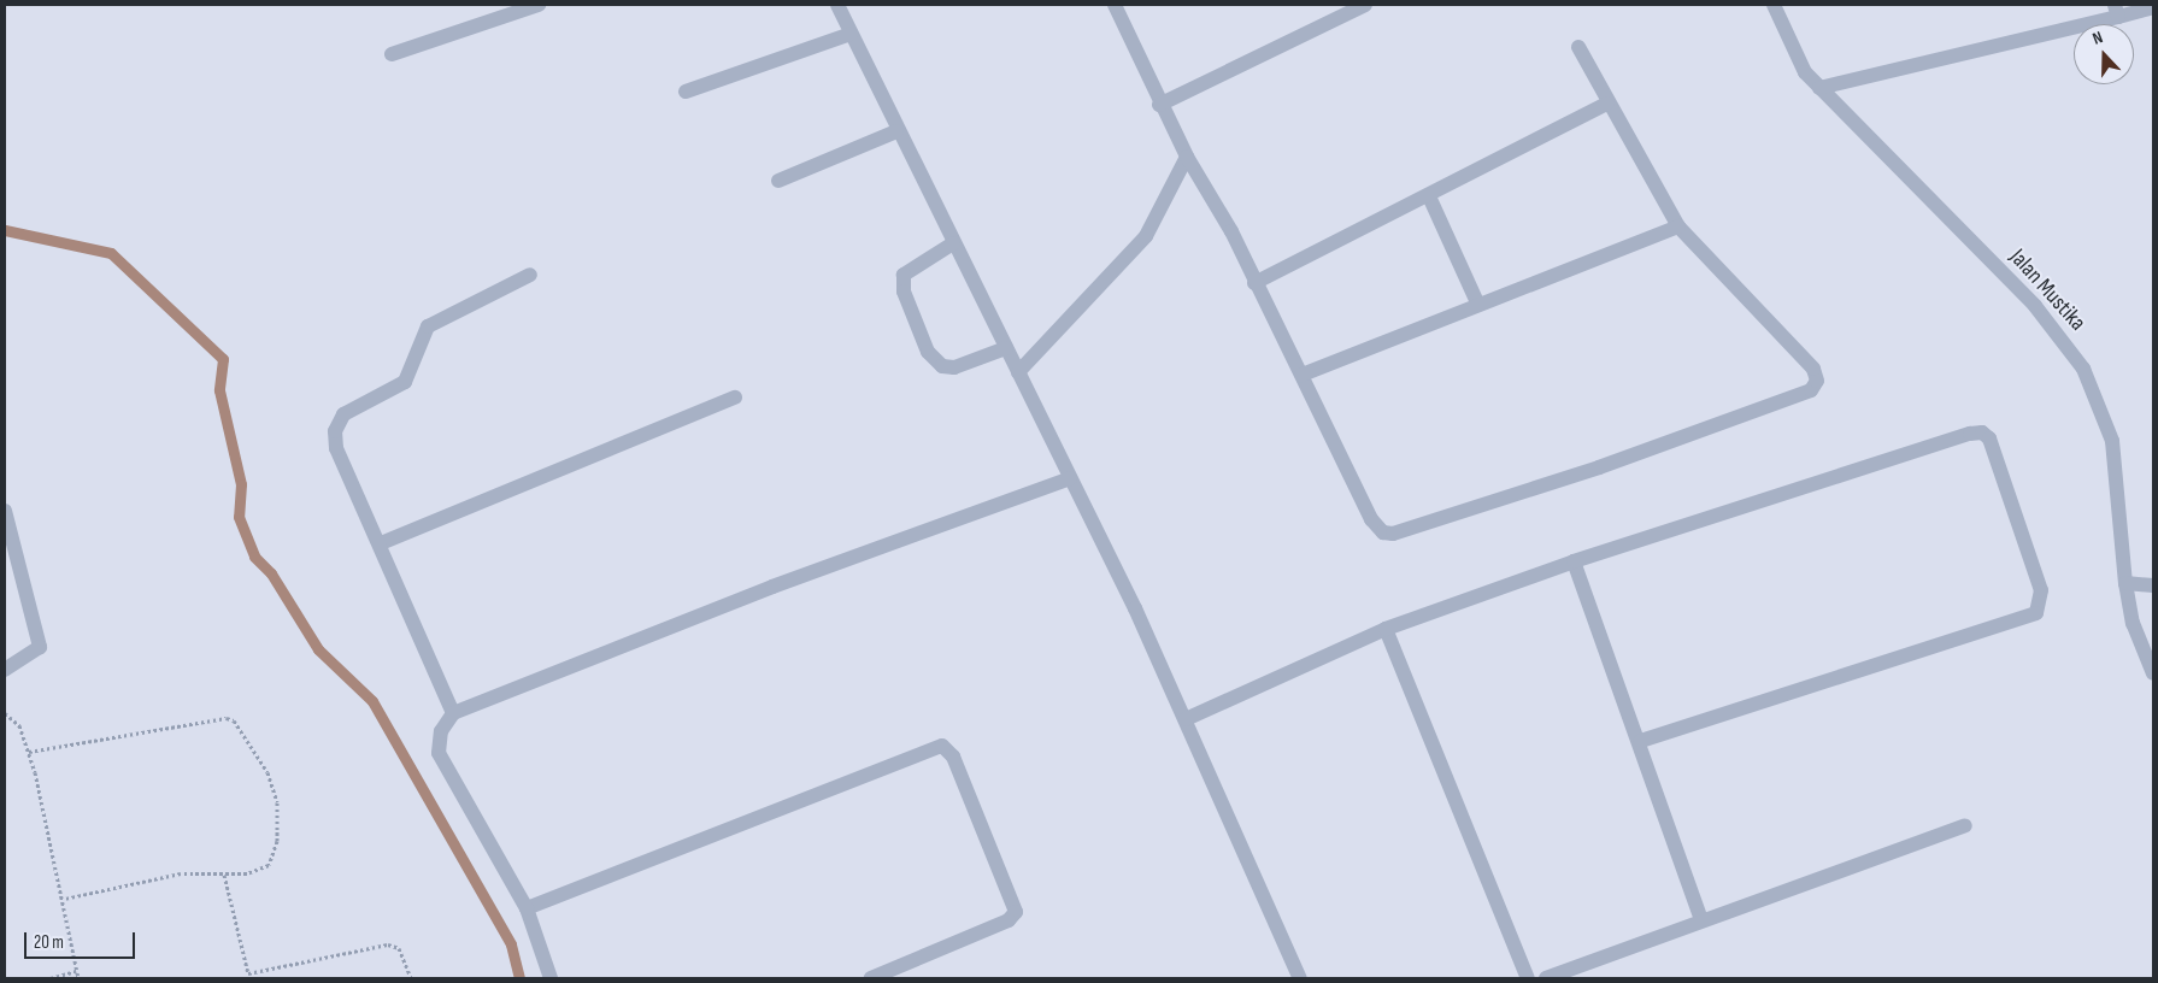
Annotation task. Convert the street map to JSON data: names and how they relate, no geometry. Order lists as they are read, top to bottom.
{
  "streets": {
    "street": ["Jalan Mustika"]
  },
  "scale_bar": "20 m",
  "north": "top"
}
